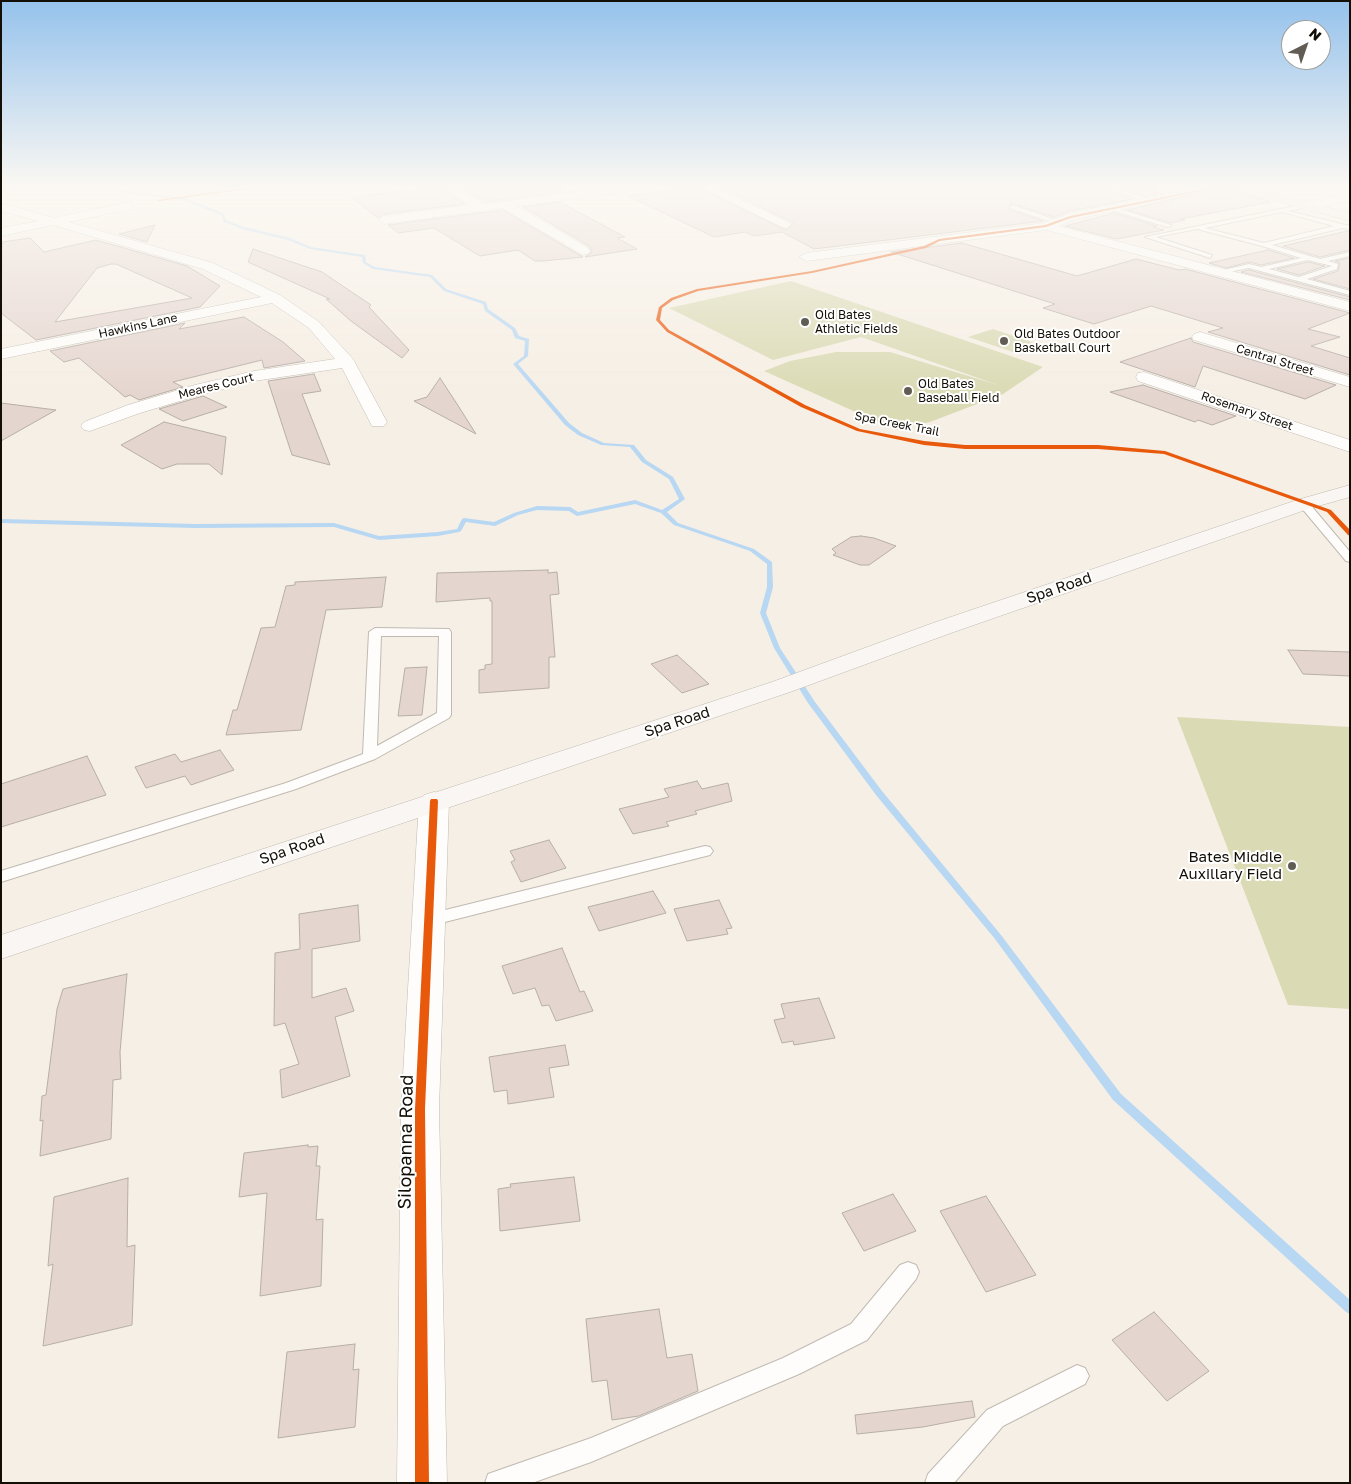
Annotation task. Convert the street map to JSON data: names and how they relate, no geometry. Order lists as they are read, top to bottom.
{
  "streets": {
    "main road": ["Spa Road"],
    "street": [
      "Hawkins Lane",
      "Central Street",
      "Meares Court",
      "Rosemary Street",
      "Silopanna Road"
    ],
    "cycle path": ["Spa Creek Trail"]
  },
  "crossings": [
    ["Spa Road", "Silopanna Road"]
  ],
  "places": [
    "Old Bates Athletic Fields",
    "Old Bates Outdoor Basketball Court",
    "Old Bates Baseball Field",
    "Bates Middle Auxillary Field"
  ],
  "north": "top right"
}
